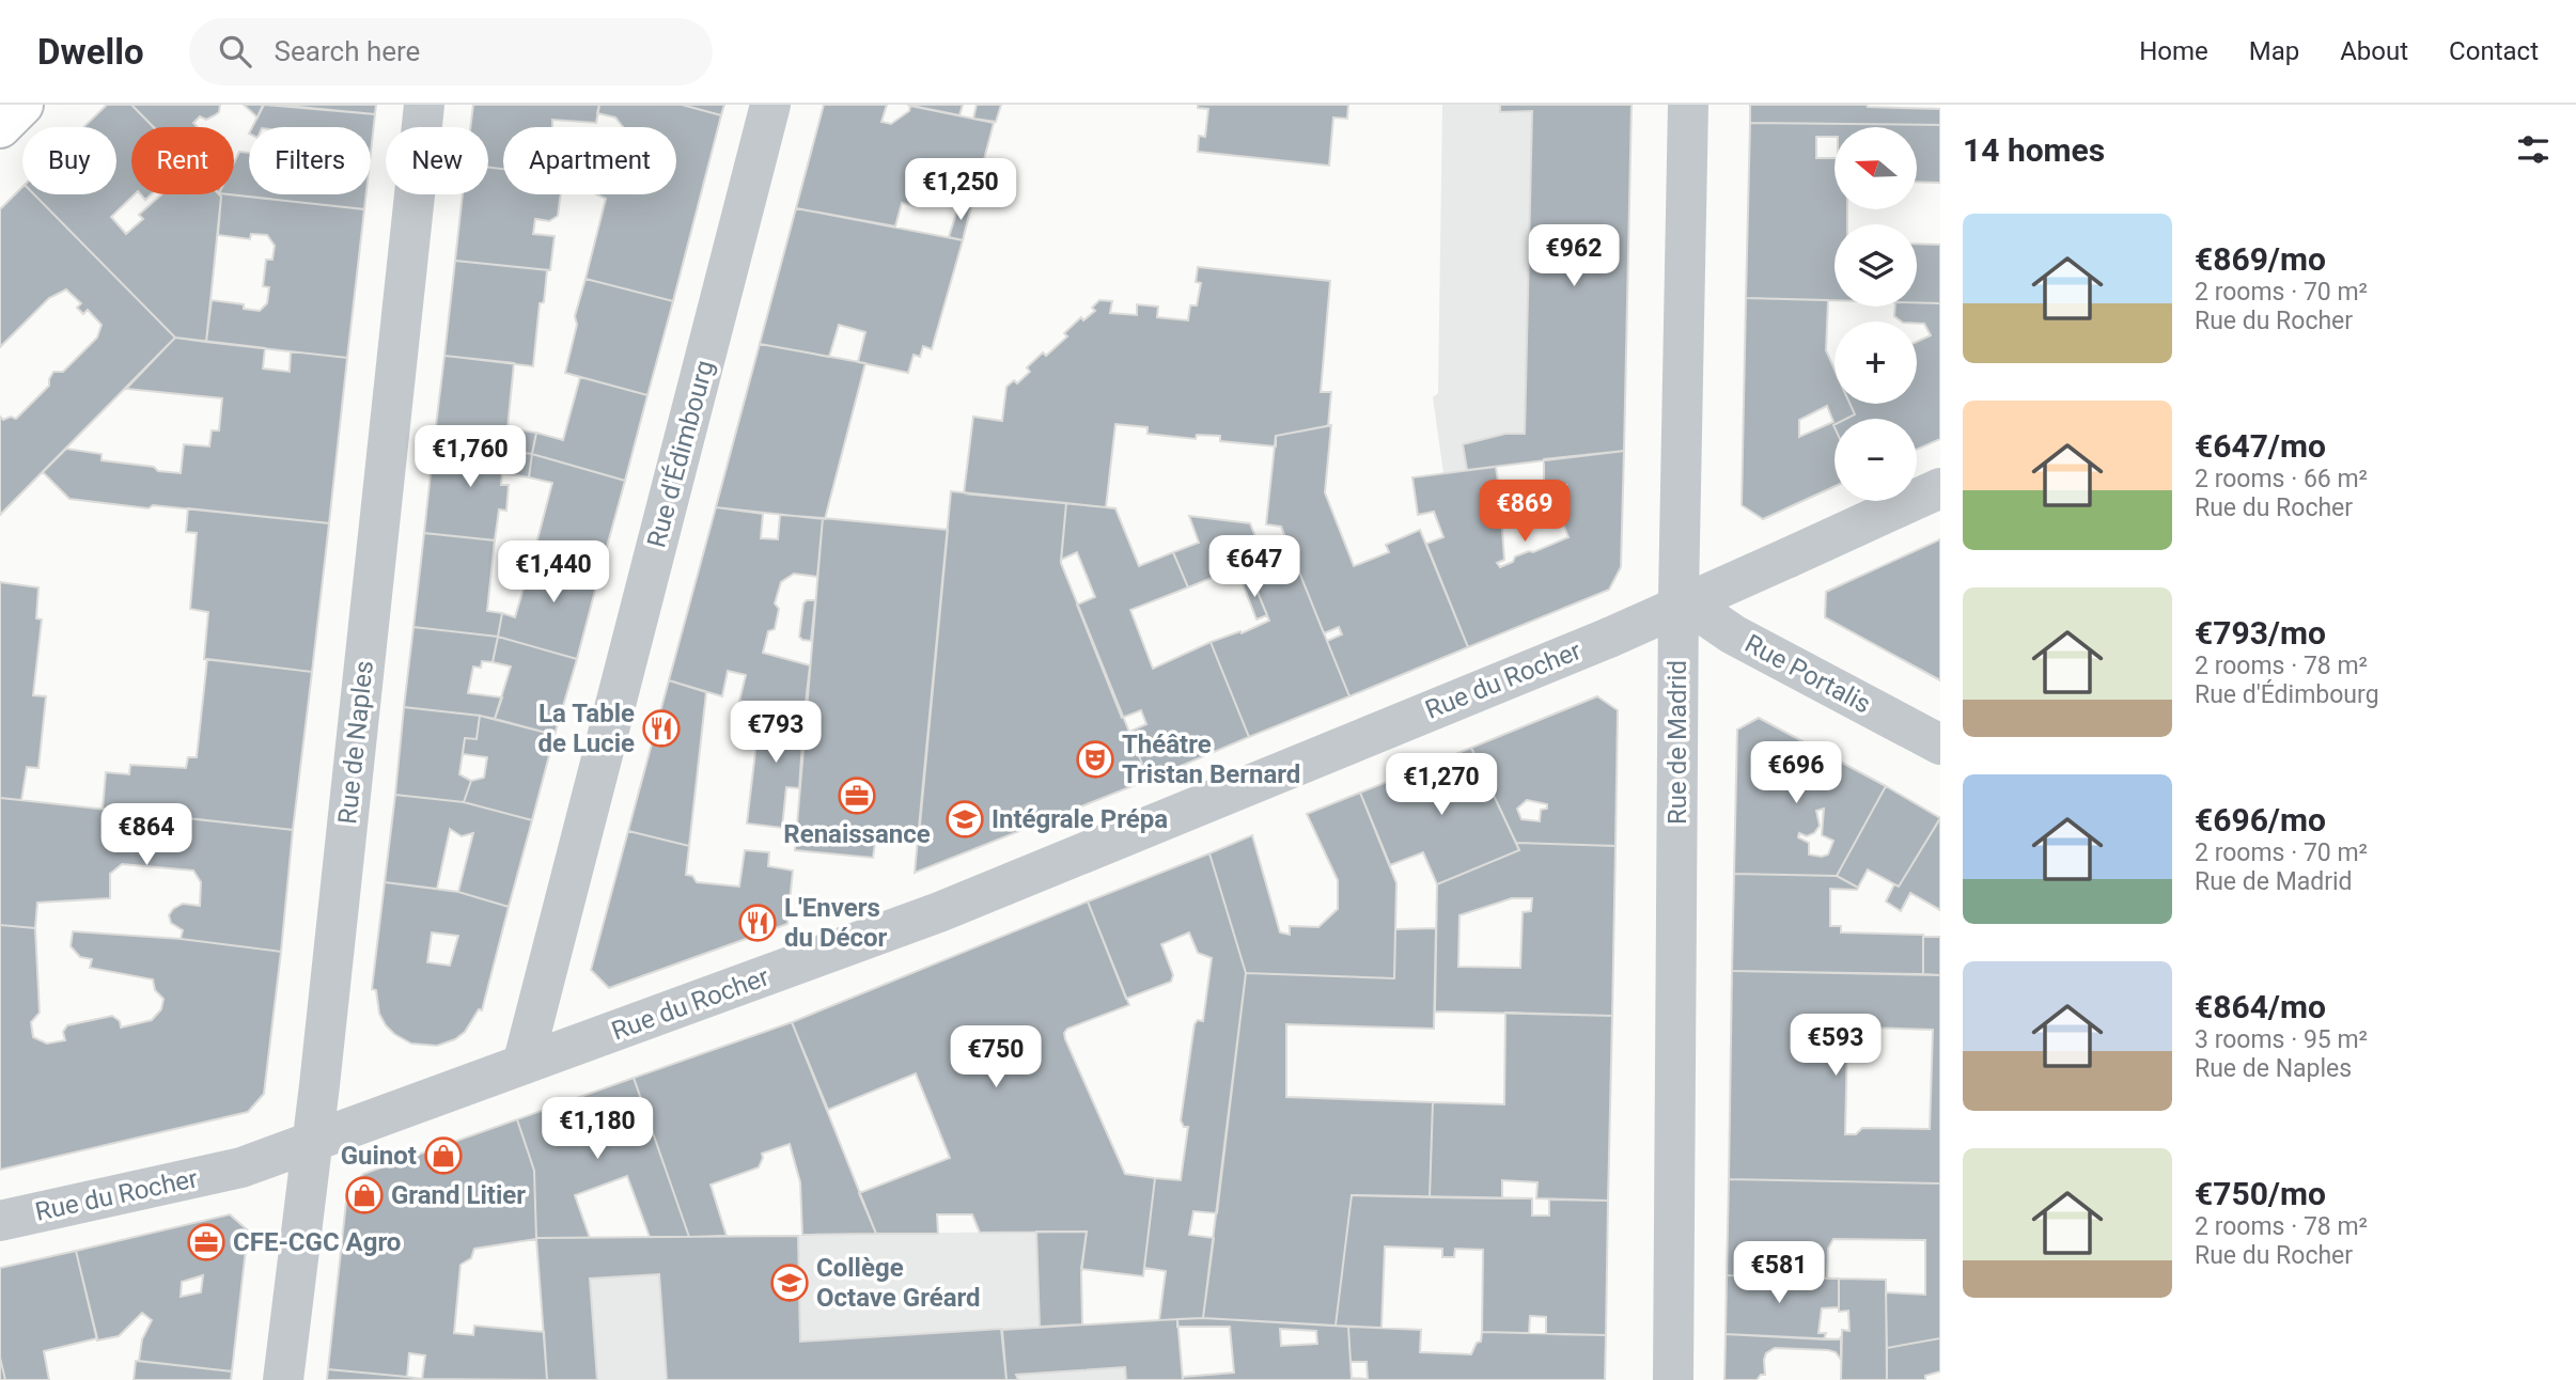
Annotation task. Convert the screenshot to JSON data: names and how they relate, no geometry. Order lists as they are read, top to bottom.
{
  "streets": {
    "street": [
      "Rue d'Édimbourg",
      "Rue Portalis",
      "Rue du Rocher",
      "Rue de Naples",
      "Rue de Madrid"
    ]
  },
  "crossings": [
    ["Rue d'Édimbourg", "Rue du Rocher"],
    ["Rue Portalis", "Rue de Madrid"],
    ["Rue du Rocher", "Rue de Naples"]
  ],
  "places": {
    "restaurant": ["La Table de Lucie", "L'Envers du Décor"],
    "theatre": ["Théâtre Tristan Bernard"],
    "office": ["Renaissance", "CFE-CGC Agro"],
    "school or university": ["Intégrale Prépa", "Collège Octave Gréard"],
    "shop": ["Guinot", "Grand Litier"]
  },
  "north": "left",
  "page": {
    "header": "Dwello",
    "search": "Search here",
    "nav": [
      "Home",
      "Map",
      "About",
      "Contact"
    ],
    "heading": "14 homes",
    "map_buttons": ["+", "−"],
    "chip": [
      "Buy",
      "Rent",
      "Filters",
      "New",
      "Apartment"
    ],
    "price": [
      "€1,250",
      "€962",
      "€1,760",
      "€869",
      "€647",
      "€1,440",
      "€793",
      "€696",
      "€1,270",
      "€864",
      "€593",
      "€750",
      "€1,180",
      "€581"
    ],
    "list": [
      {
        "name": "€869/mo",
        "note": "2 rooms · 70 m² · Rue du Rocher"
      },
      {
        "name": "€647/mo",
        "note": "2 rooms · 66 m² · Rue du Rocher"
      },
      {
        "name": "€793/mo",
        "note": "2 rooms · 78 m² · Rue d'Édimbourg"
      },
      {
        "name": "€696/mo",
        "note": "2 rooms · 70 m² · Rue de Madrid"
      },
      {
        "name": "€864/mo",
        "note": "3 rooms · 95 m² · Rue de Naples"
      },
      {
        "name": "€750/mo",
        "note": "2 rooms · 78 m² · Rue du Rocher"
      }
    ]
  }
}
